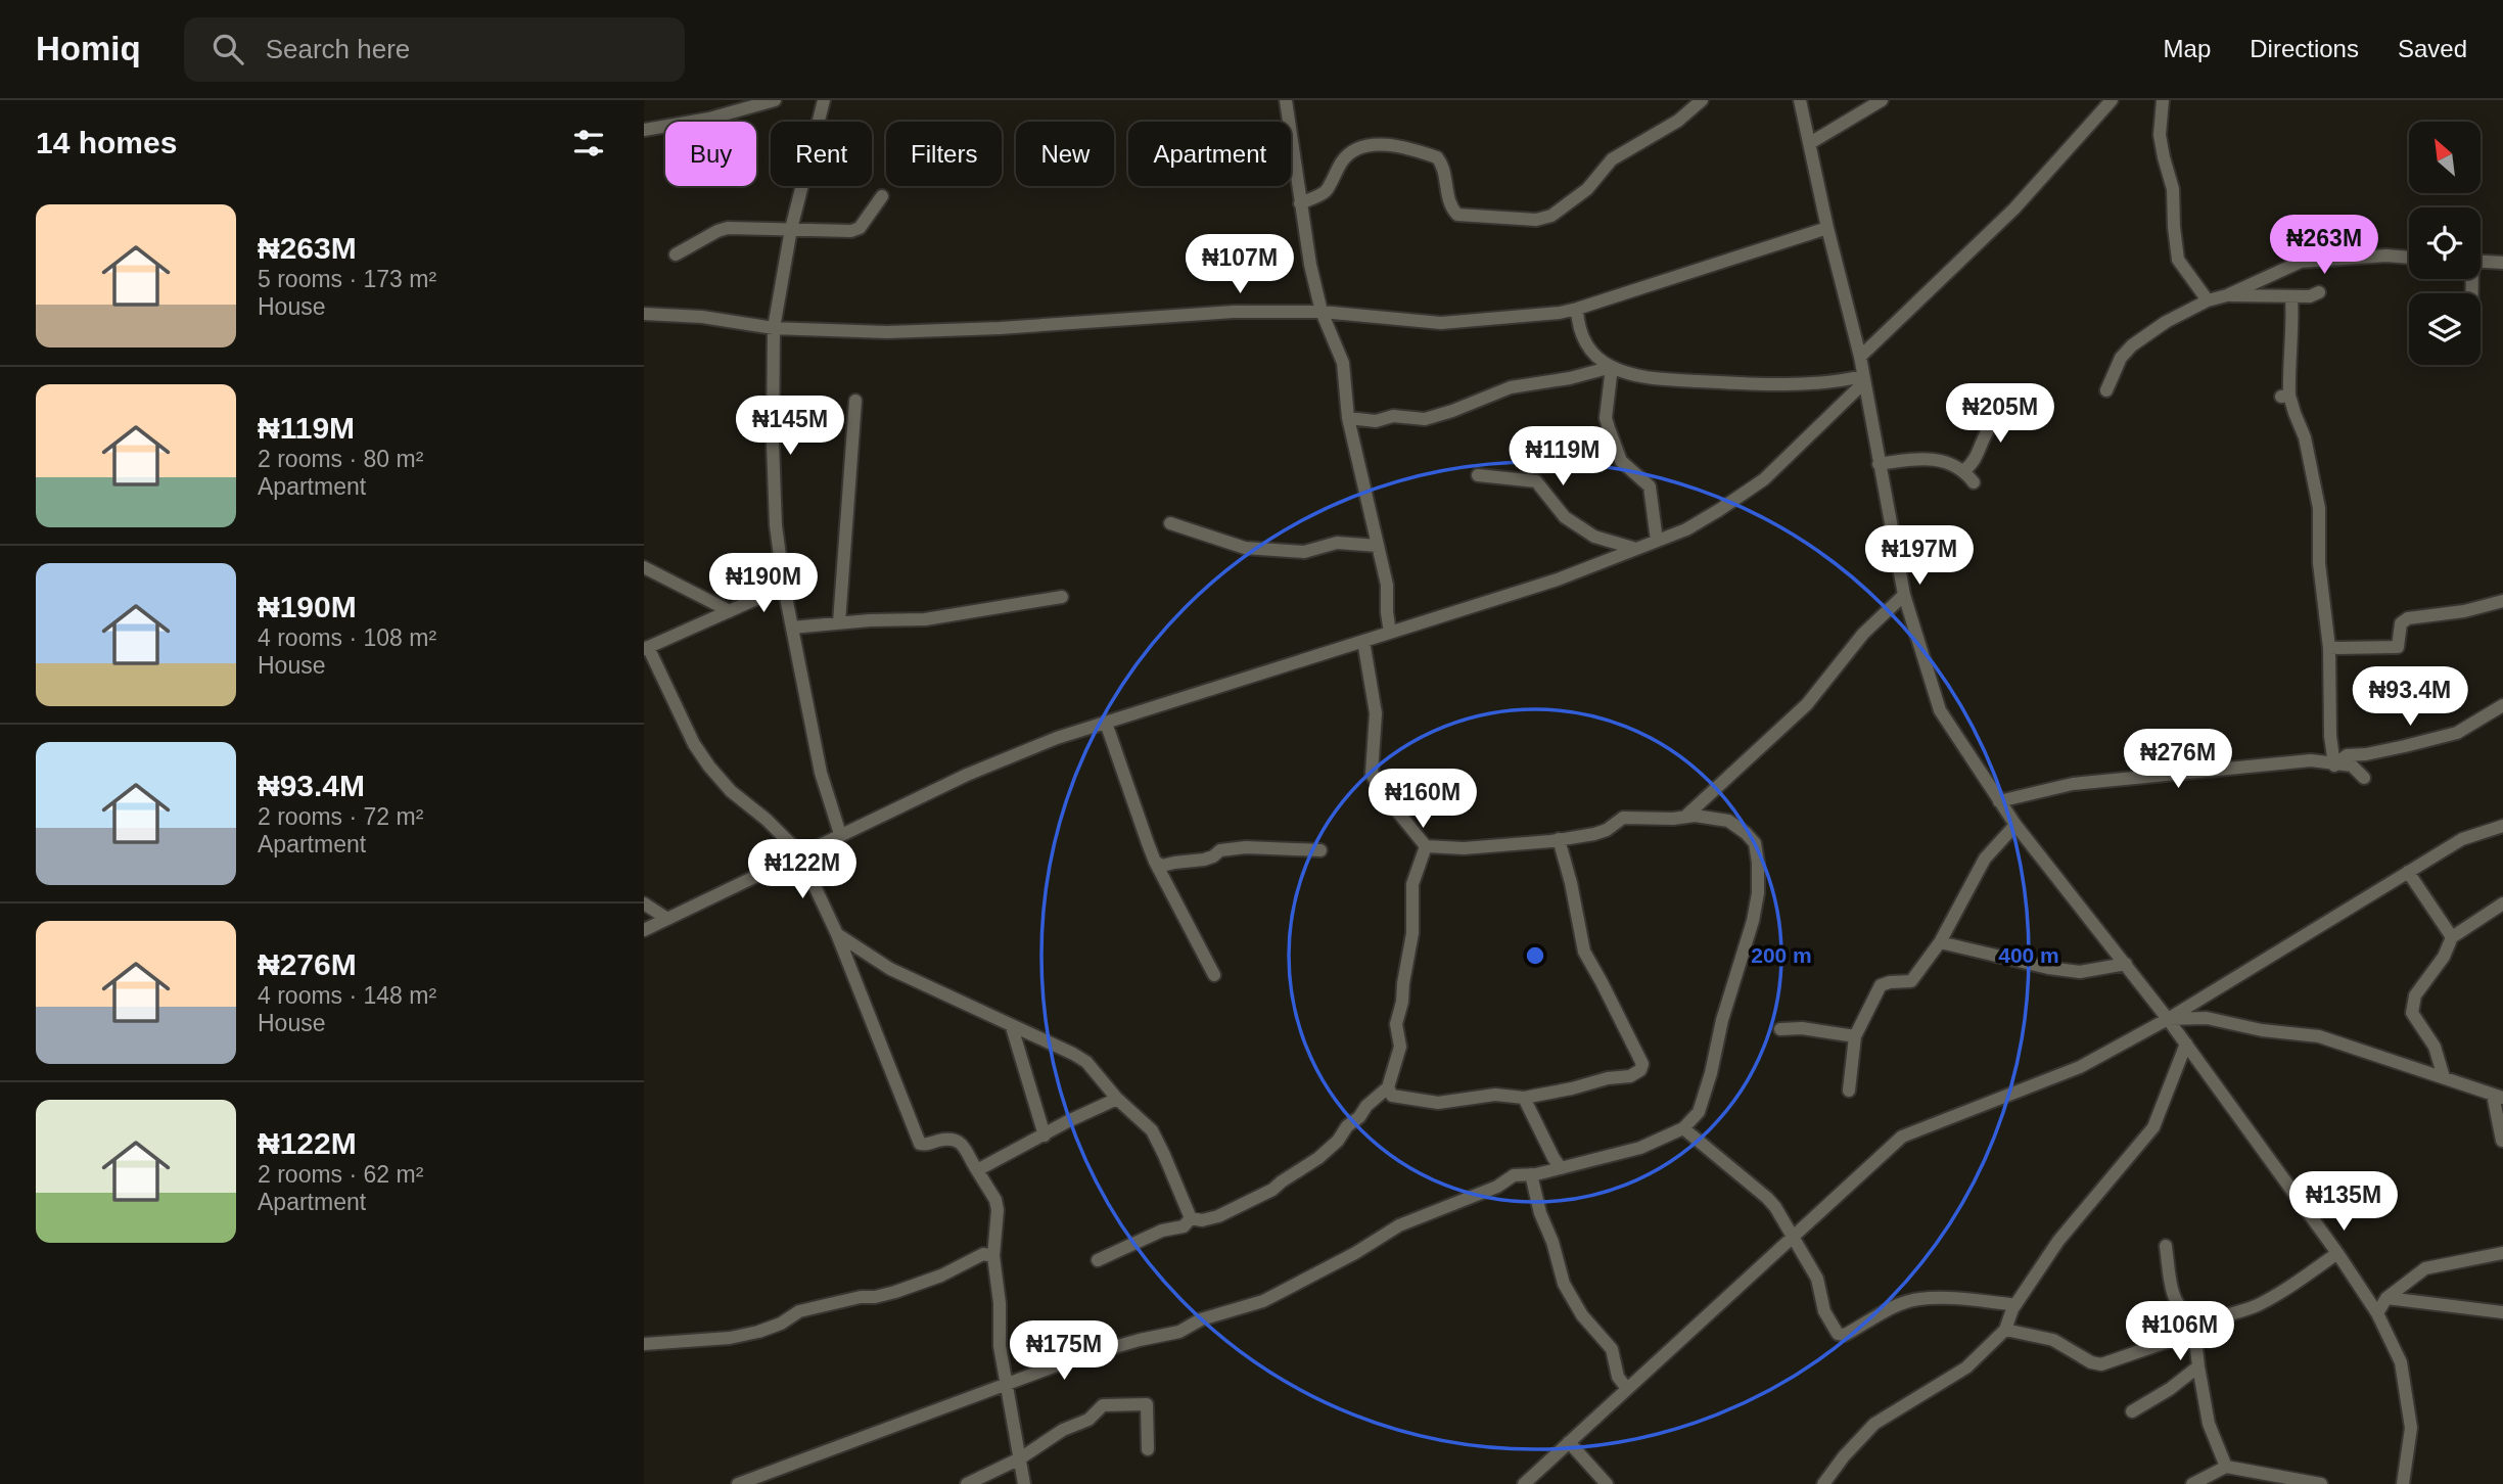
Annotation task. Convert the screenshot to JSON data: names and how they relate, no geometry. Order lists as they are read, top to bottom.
{
  "north": "top left",
  "page": {
    "header": "Homiq",
    "search": "Search here",
    "nav": ["Map", "Directions", "Saved"],
    "heading": "14 homes",
    "chip": [
      "Buy",
      "Rent",
      "Filters",
      "New",
      "Apartment"
    ],
    "list": [
      {
        "name": "₦263M",
        "note": "5 rooms · 173 m² · House"
      },
      {
        "name": "₦119M",
        "note": "2 rooms · 80 m² · Apartment"
      },
      {
        "name": "₦190M",
        "note": "4 rooms · 108 m² · House"
      },
      {
        "name": "₦93.4M",
        "note": "2 rooms · 72 m² · Apartment"
      },
      {
        "name": "₦276M",
        "note": "4 rooms · 148 m² · House"
      },
      {
        "name": "₦122M",
        "note": "2 rooms · 62 m² · Apartment"
      }
    ],
    "price": [
      "₦263M",
      "₦107M",
      "₦205M",
      "₦145M",
      "₦119M",
      "₦197M",
      "₦190M",
      "₦93.4M",
      "₦276M",
      "₦160M",
      "₦122M",
      "₦135M",
      "₦106M",
      "₦175M"
    ]
  },
  "rings": ["200 m", "400 m"]
}
